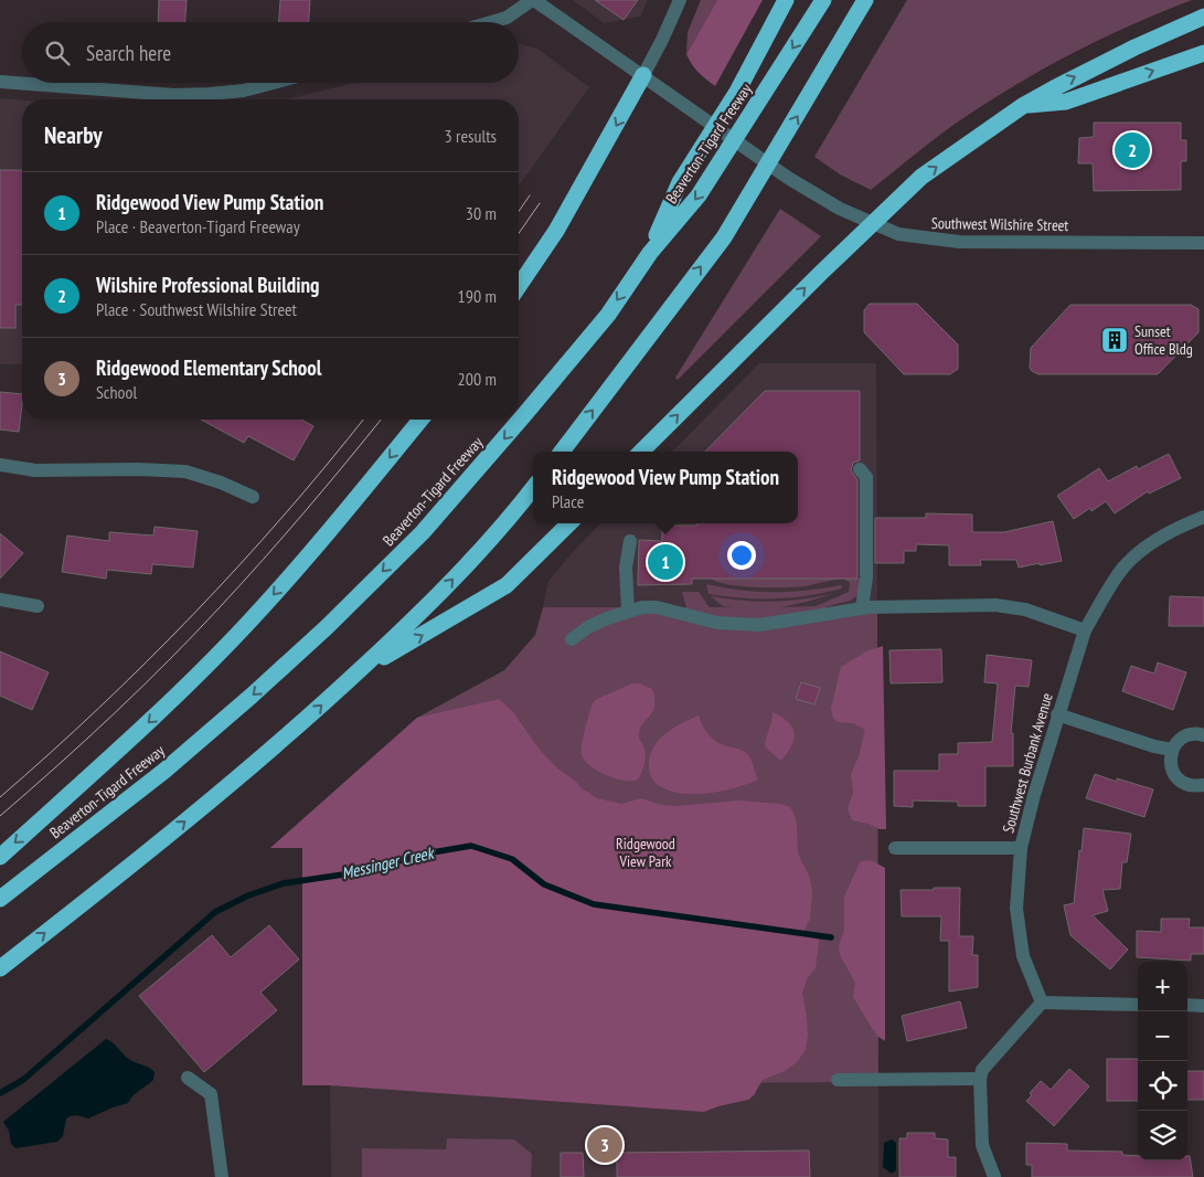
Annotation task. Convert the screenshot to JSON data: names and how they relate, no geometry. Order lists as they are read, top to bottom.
{
  "streets": {
    "highway": ["Beaverton-Tigard Freeway"],
    "street": ["Southwest Wilshire Street", "Southwest Burbank Avenue"]
  },
  "water": ["Messinger Creek"],
  "parks": ["Ridgewood View Park"],
  "places": {
    "building": ["Sunset Office Bldg"]
  },
  "page": {
    "search": "Search here",
    "heading": ["Nearby", "3 results"],
    "pins": ["2", "1", "3"],
    "list": [
      {
        "mark": "1",
        "name": "Ridgewood View Pump Station",
        "note": "Place · Beaverton-Tigard Freeway",
        "value": "30 m"
      },
      {
        "mark": "2",
        "name": "Wilshire Professional Building",
        "note": "Place · Southwest Wilshire Street",
        "value": "190 m"
      },
      {
        "mark": "3",
        "name": "Ridgewood Elementary School",
        "note": "School",
        "value": "200 m"
      }
    ],
    "popup": ["Ridgewood View Pump Station", "Place"],
    "map_buttons": ["+", "−"]
  }
}
